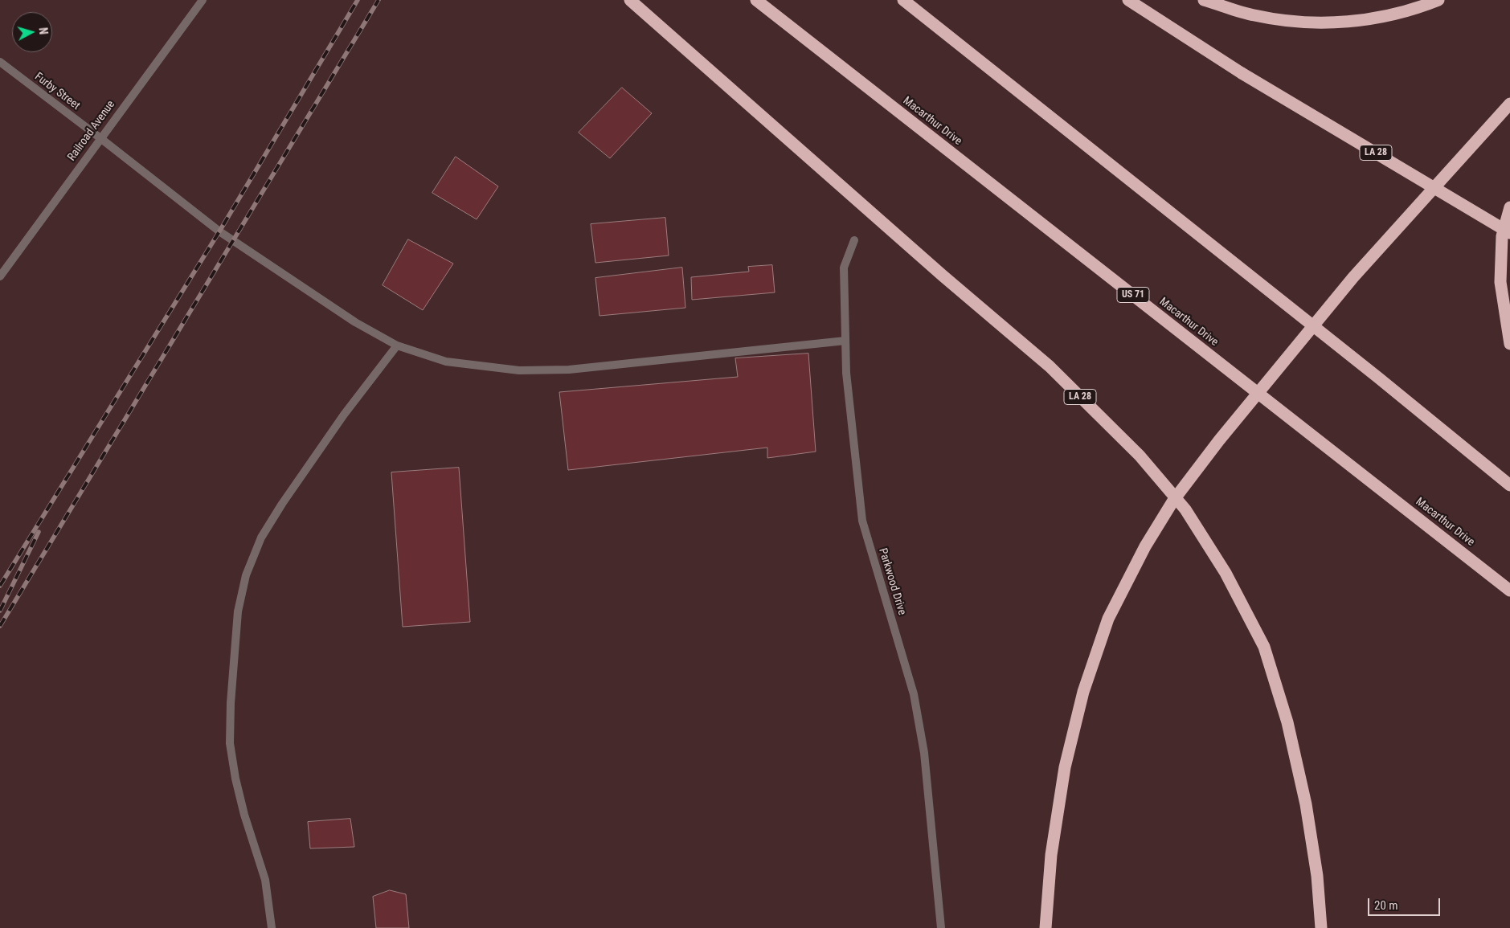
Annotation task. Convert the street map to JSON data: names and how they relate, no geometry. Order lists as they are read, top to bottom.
{
  "streets": {
    "highway": ["Macarthur Drive", "LA 28", "US 71"],
    "street": ["Furby Street", "Railroad Avenue", "Parkwood Drive"]
  },
  "crossings": [
    ["Furby Street", "Railroad Avenue"],
    ["Furby Street", "Parkwood Drive"]
  ],
  "scale_bar": "20 m",
  "north": "right"
}
